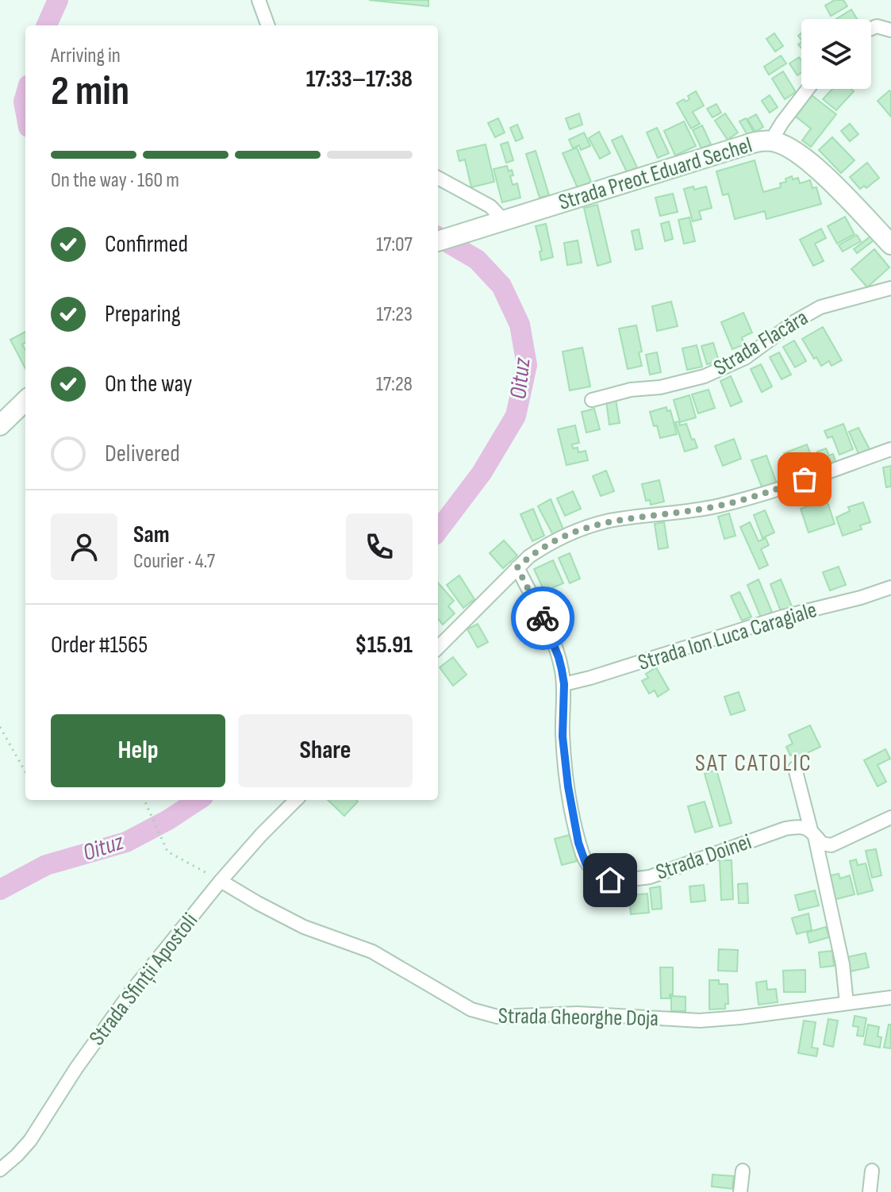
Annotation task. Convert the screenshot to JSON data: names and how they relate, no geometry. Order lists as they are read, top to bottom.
{
  "streets": {
    "street": [
      "Strada Preot Eduard Sechel",
      "Strada Flacăra",
      "Strada Ion Luca Caragiale",
      "Strada Doinei",
      "Strada Sfinții Apostoli",
      "Strada Gheorghe Doja"
    ]
  },
  "crossings": [
    ["Strada Ion Luca Caragiale", "Strada Doinei"],
    ["Strada Sfinții Apostoli", "Strada Gheorghe Doja"]
  ],
  "districts": ["SAT CATOLIC"],
  "water": ["Oituz"],
  "page": {
    "heading": ["2 min", "Arriving in", "17:33–17:38"],
    "panel": [
      "Sam",
      "Courier · 4.7",
      "Order #1565",
      "$15.91"
    ],
    "bar": "On the way · 160 m",
    "list": [
      ["Confirmed", "17:07"],
      ["Preparing", "17:23"],
      ["On the way", "17:28"],
      "Delivered"
    ],
    "buttons": ["Help", "Share"]
  }
}
